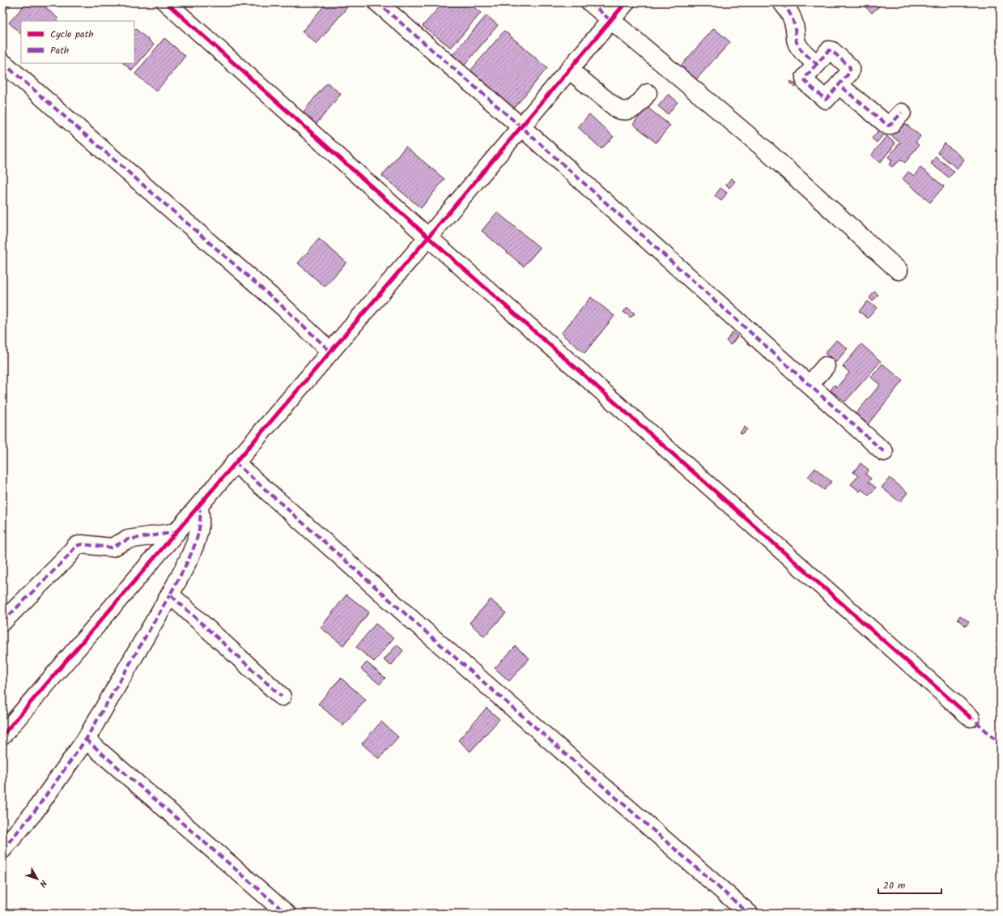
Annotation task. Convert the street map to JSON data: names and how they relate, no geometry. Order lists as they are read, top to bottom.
{
  "legend": ["Cycle path", "Path"],
  "scale_bar": "20 m",
  "north": "bottom right"
}
